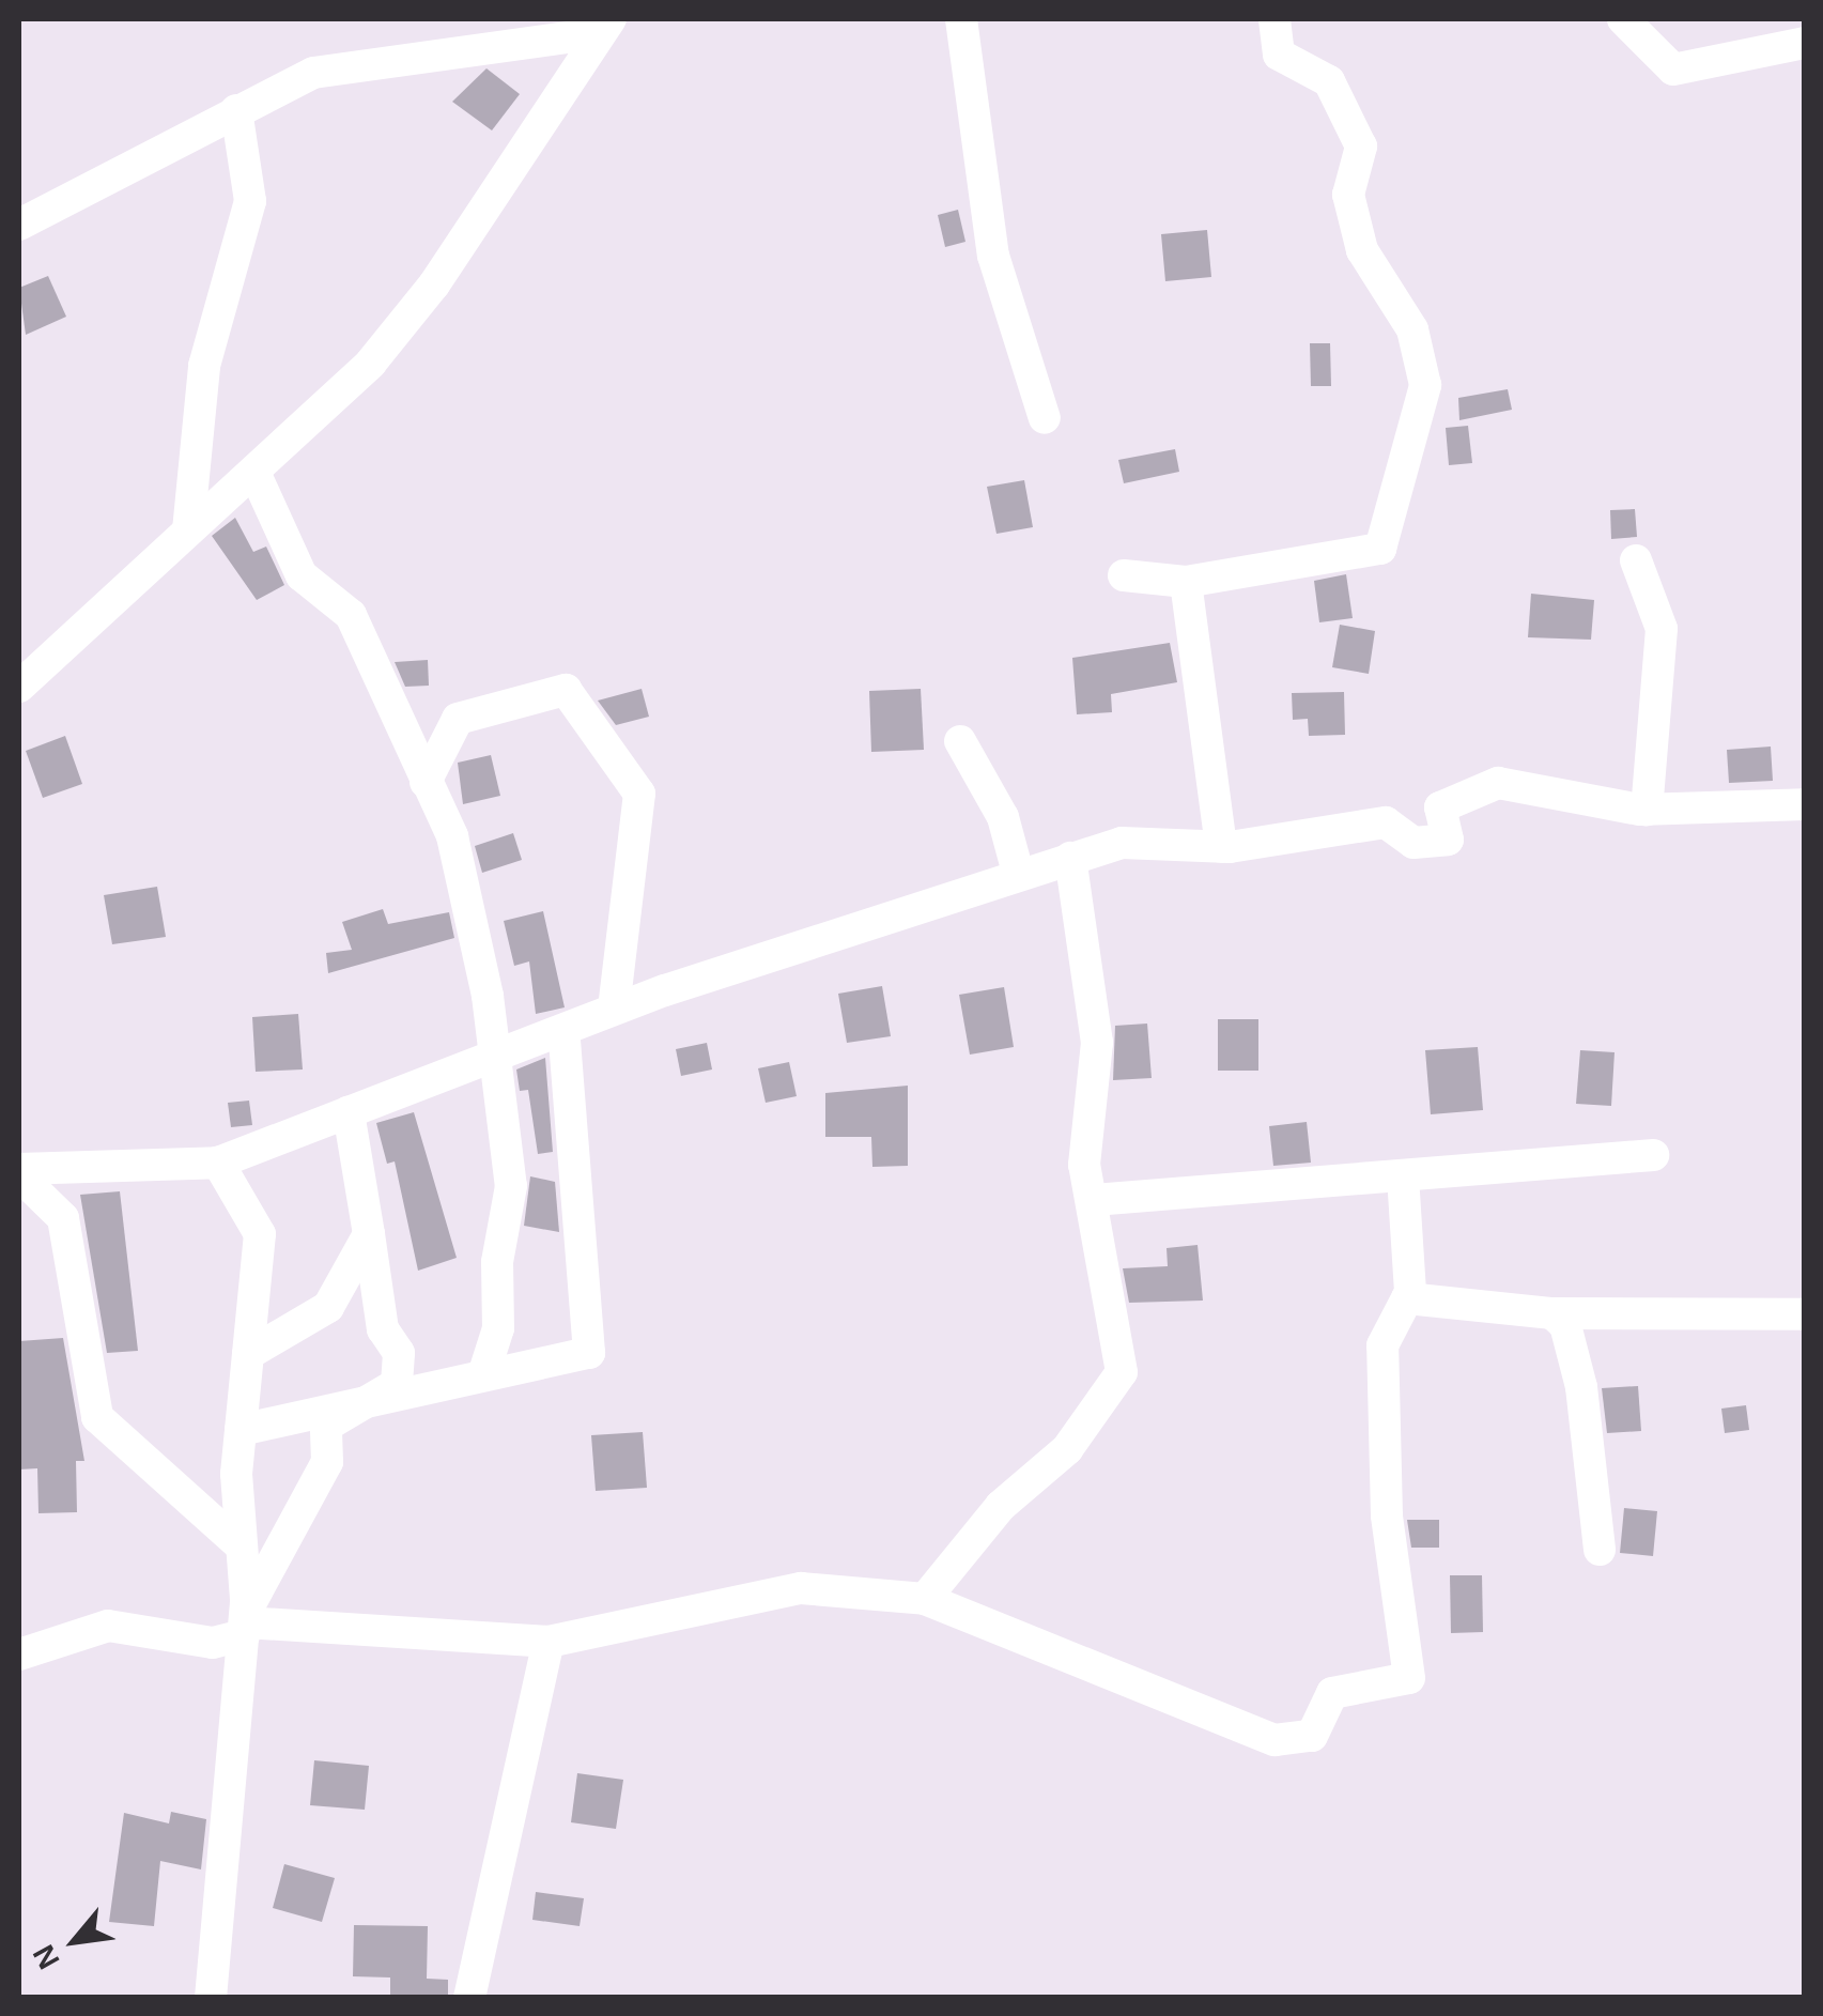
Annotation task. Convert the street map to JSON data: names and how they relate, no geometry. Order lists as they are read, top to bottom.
{
  "north": "bottom left"
}
